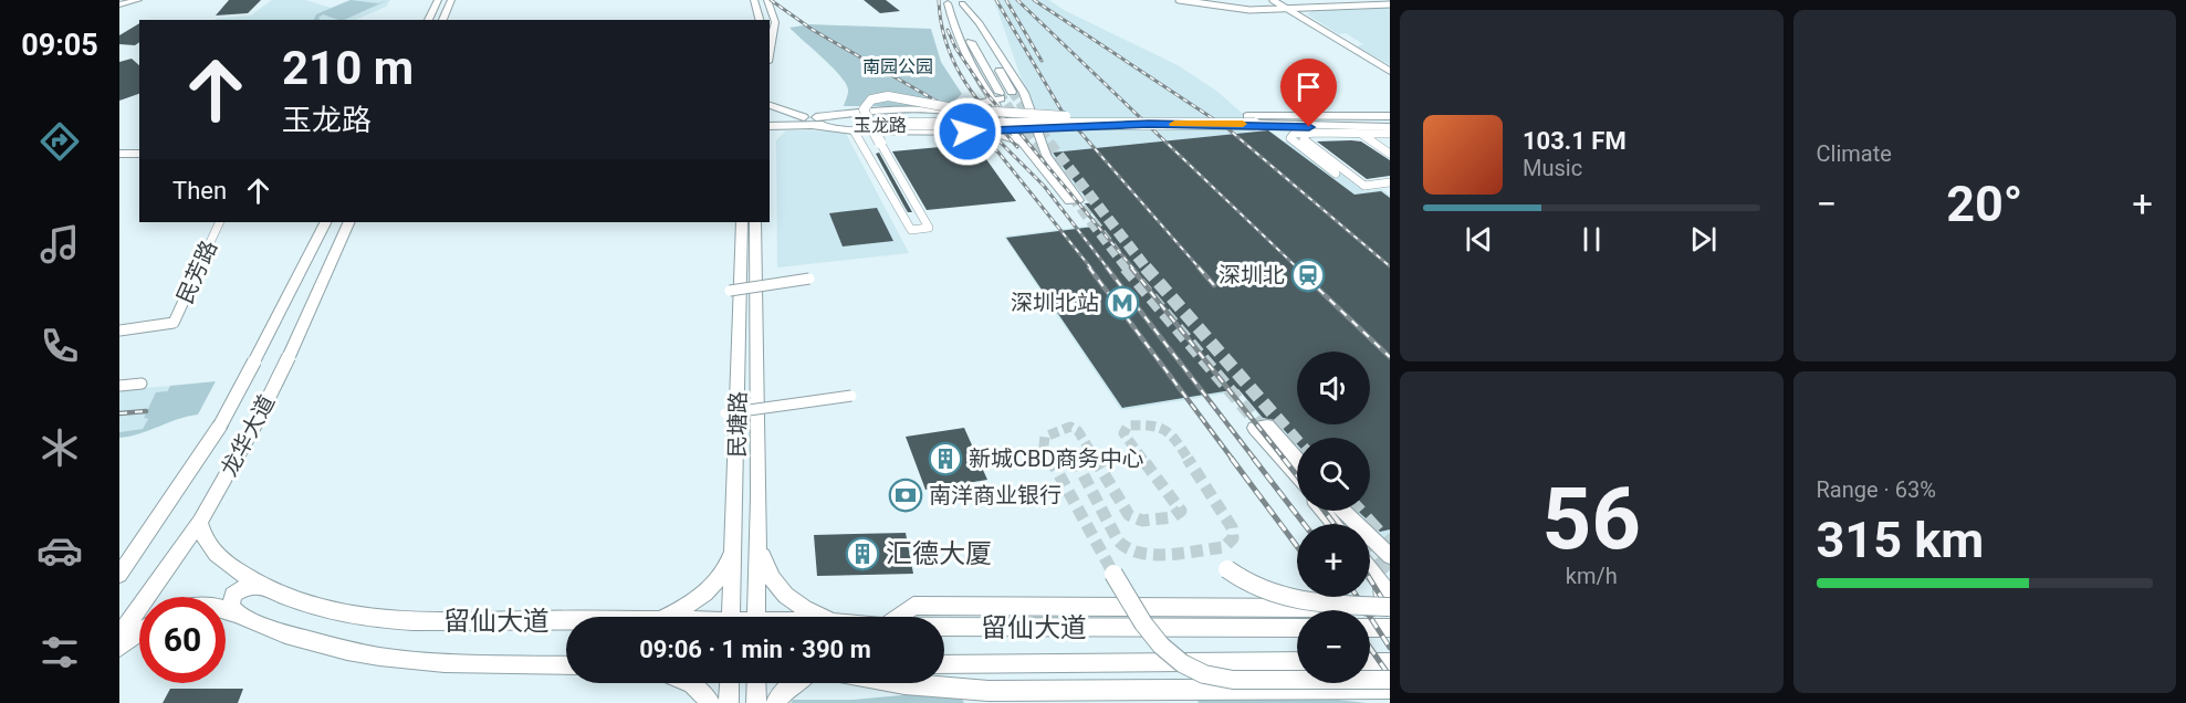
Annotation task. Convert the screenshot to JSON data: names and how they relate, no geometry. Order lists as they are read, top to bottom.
{
  "streets": {
    "main road": [
      "玉龙路",
      "民塘路",
      "龙华大道",
      "留仙大道"
    ],
    "street": ["民芳路"]
  },
  "crossings": [
    ["龙华大道", "留仙大道"]
  ],
  "parks": ["南园公园"],
  "places": {
    "station": ["深圳北"],
    "metro station": ["深圳北站"],
    "building": ["新城CBD商务中心", "汇德大厦"],
    "bank": ["南洋商业银行"]
  },
  "page": {
    "tabs": "09:05",
    "tile": [
      "Climate",
      ["56", "km/h"],
      ["Range · 63%", "315 km"]
    ],
    "turn": ["210 m", "玉龙路"],
    "song": ["103.1 FM", "Music"],
    "then": "Then",
    "heat": ["−", "20°", "+"],
    "map_buttons": ["+", "−"],
    "limit": "60",
    "trip": "09:06 · 1 min · 390 m"
  }
}
